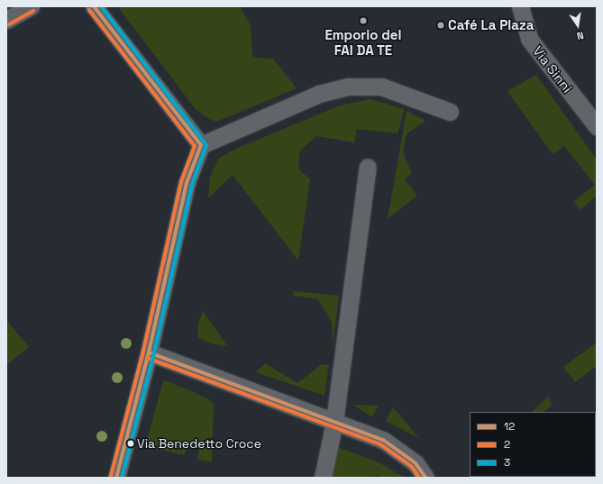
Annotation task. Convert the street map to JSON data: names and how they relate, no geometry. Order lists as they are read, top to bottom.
{
  "streets": {
    "street": ["Via Sinni"]
  },
  "places": ["Emporio del FAI DA TE", "Café La Plaza", "Via Benedetto Croce"],
  "lines": ["transit line 12", "transit line 3", "transit line 2"],
  "legend": ["12", "2", "3"],
  "north": "bottom"
}
